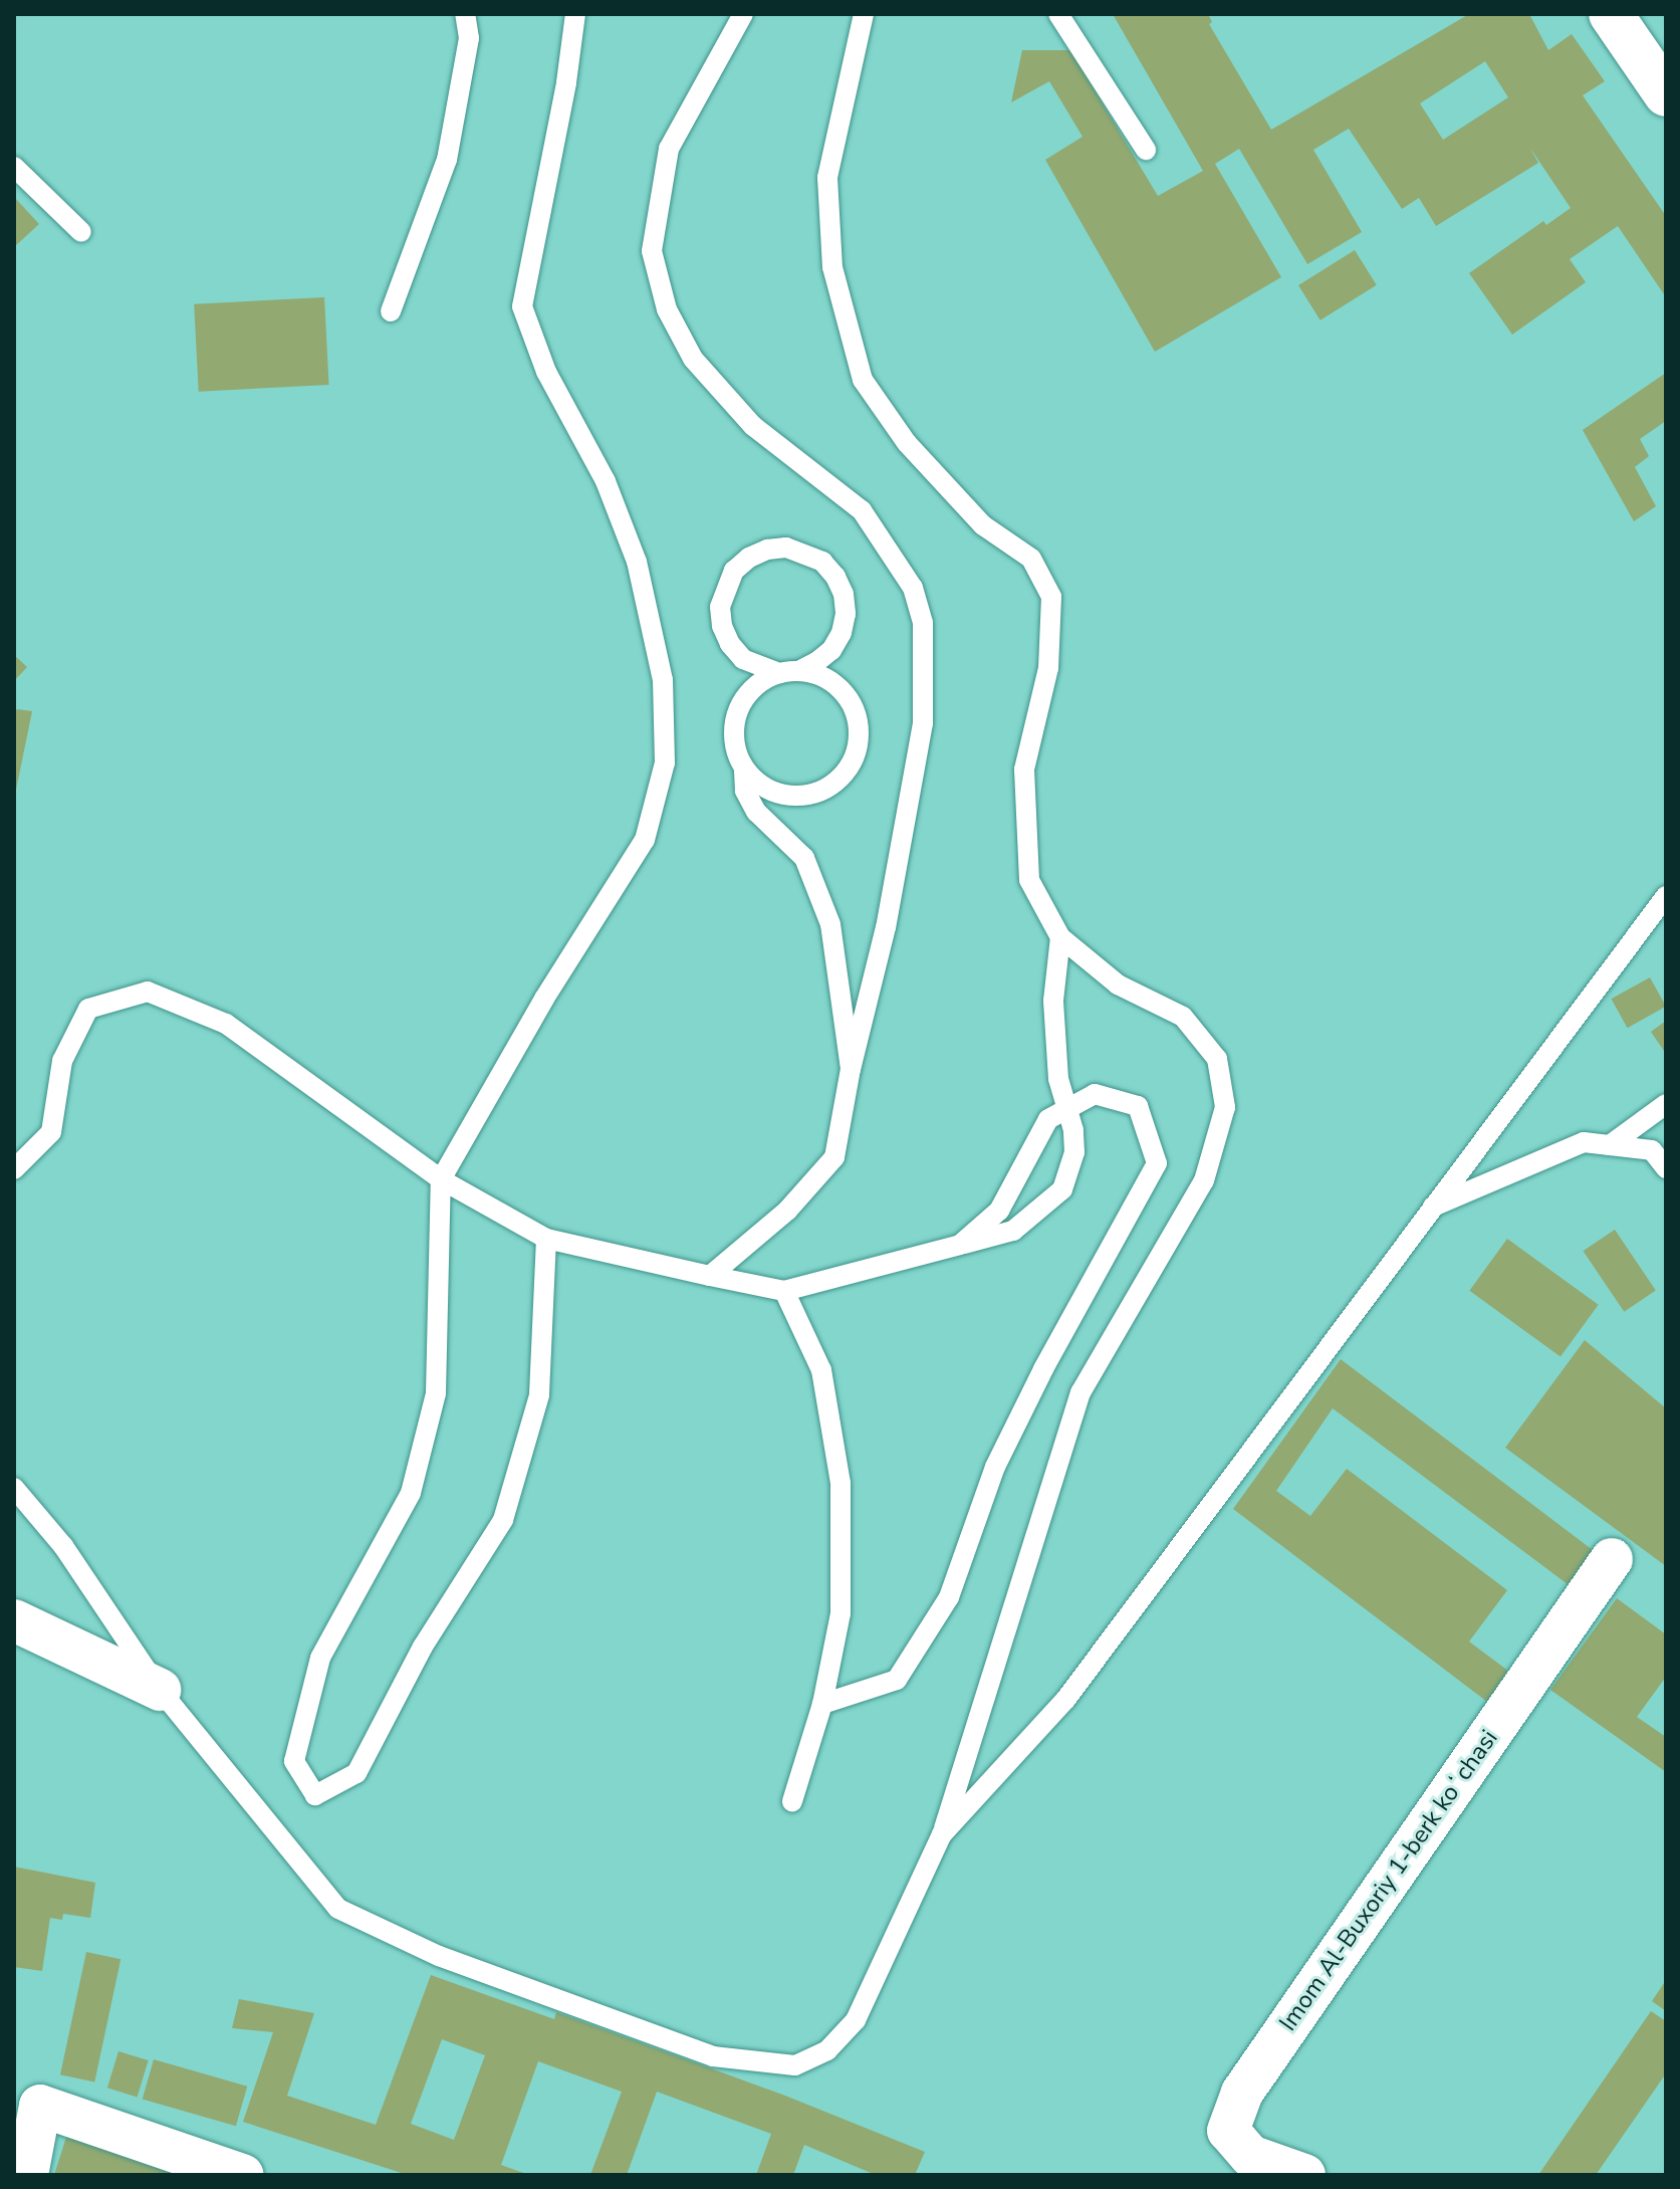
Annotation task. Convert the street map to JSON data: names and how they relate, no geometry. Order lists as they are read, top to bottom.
{
  "streets": {
    "street": ["Imom Al-Buxoriy 1-berk koʻchasi"]
  }
}
